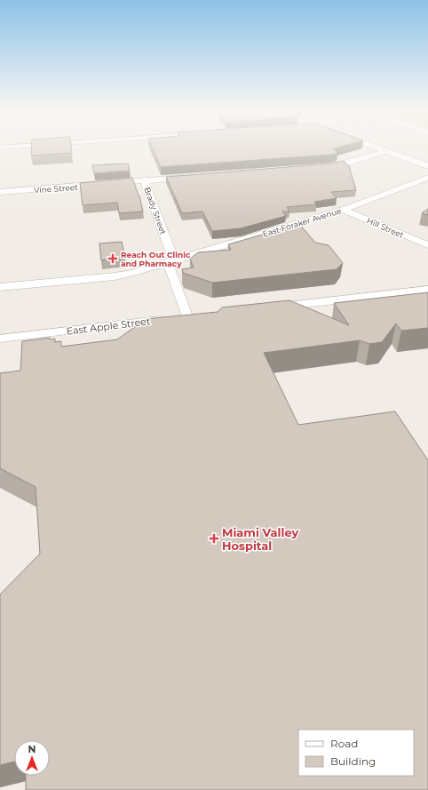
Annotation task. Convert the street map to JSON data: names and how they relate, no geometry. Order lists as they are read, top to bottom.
{
  "streets": {
    "street": [
      "Vine Street",
      "Brady Street",
      "East Foraker Avenue",
      "Hill Street",
      "East Apple Street"
    ]
  },
  "crossings": [
    ["Vine Street", "Brady Street"],
    ["Brady Street", "East Foraker Avenue"],
    ["Brady Street", "East Apple Street"],
    ["East Foraker Avenue", "Hill Street"]
  ],
  "places": {
    "health": ["Reach Out Clinic and Pharmacy", "Miami Valley Hospital"]
  },
  "legend": ["Road", "Building"],
  "north": "top"
}
